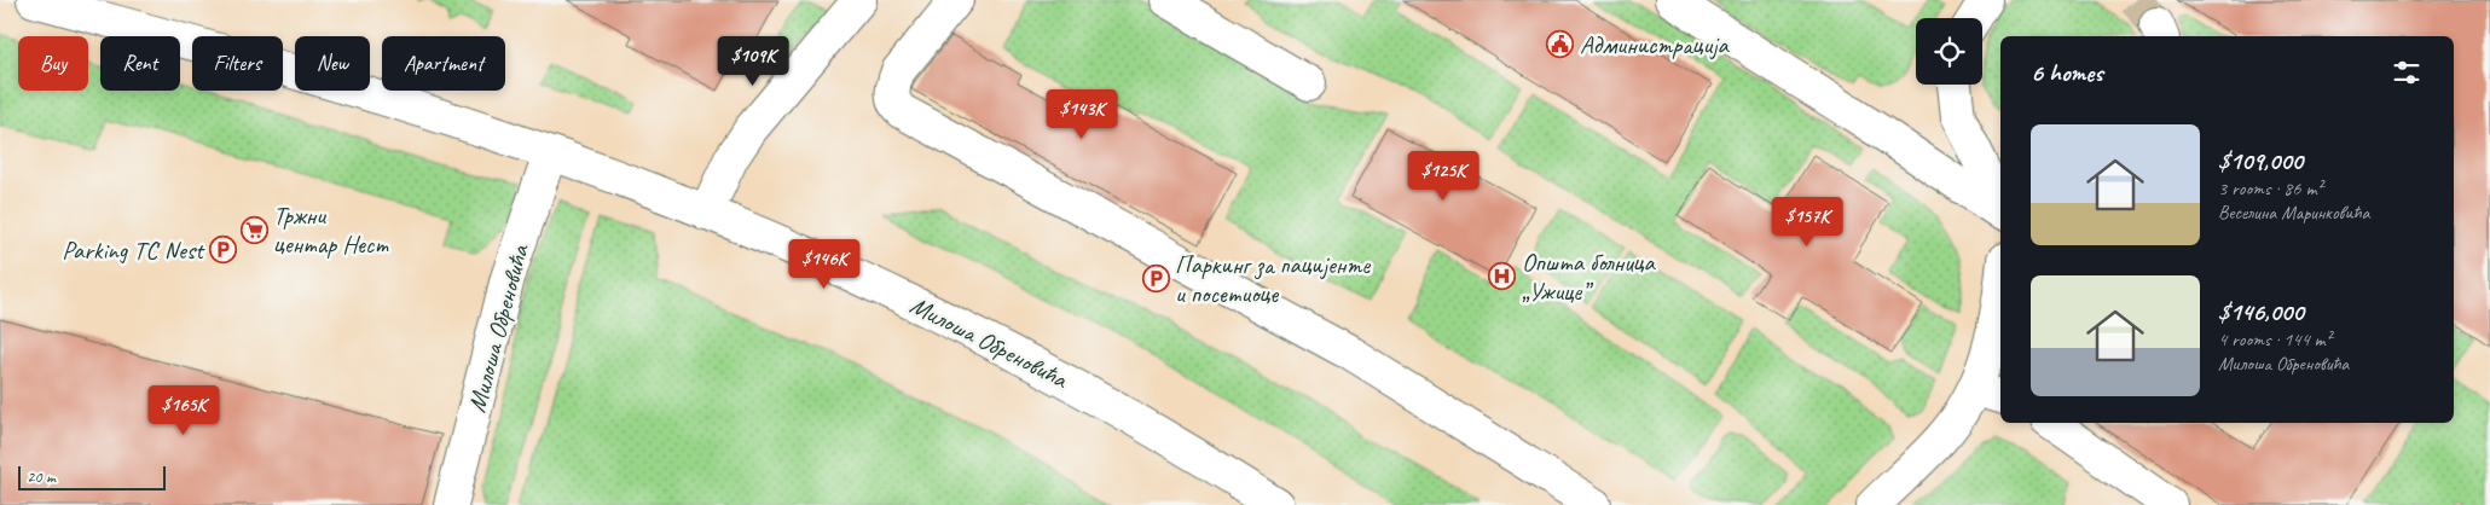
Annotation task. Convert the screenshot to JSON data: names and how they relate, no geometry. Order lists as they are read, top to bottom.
{
  "streets": {
    "street": ["Милоша Обреновића"]
  },
  "places": {
    "public building": ["Администрација"],
    "supermarket": ["Тржни центар Нест"],
    "parking": ["Parking TC Nest", "Паркинг за пацијенте и посетиоце"],
    "hospital": ["Општа болница „Ужице”"]
  },
  "scale_bar": "20 m",
  "page": {
    "price": [
      "$109K",
      "$143K",
      "$125K",
      "$157K",
      "$146K",
      "$165K"
    ],
    "chip": [
      "Buy",
      "Rent",
      "Filters",
      "New",
      "Apartment"
    ],
    "heading": "6 homes",
    "list": [
      {
        "name": "$109,000",
        "note": "3 rooms · 86 m² · Веселина Маринковића"
      },
      {
        "name": "$146,000",
        "note": "4 rooms · 144 m² · Милоша Обреновића"
      }
    ],
    "scale": "20 m"
  }
}
